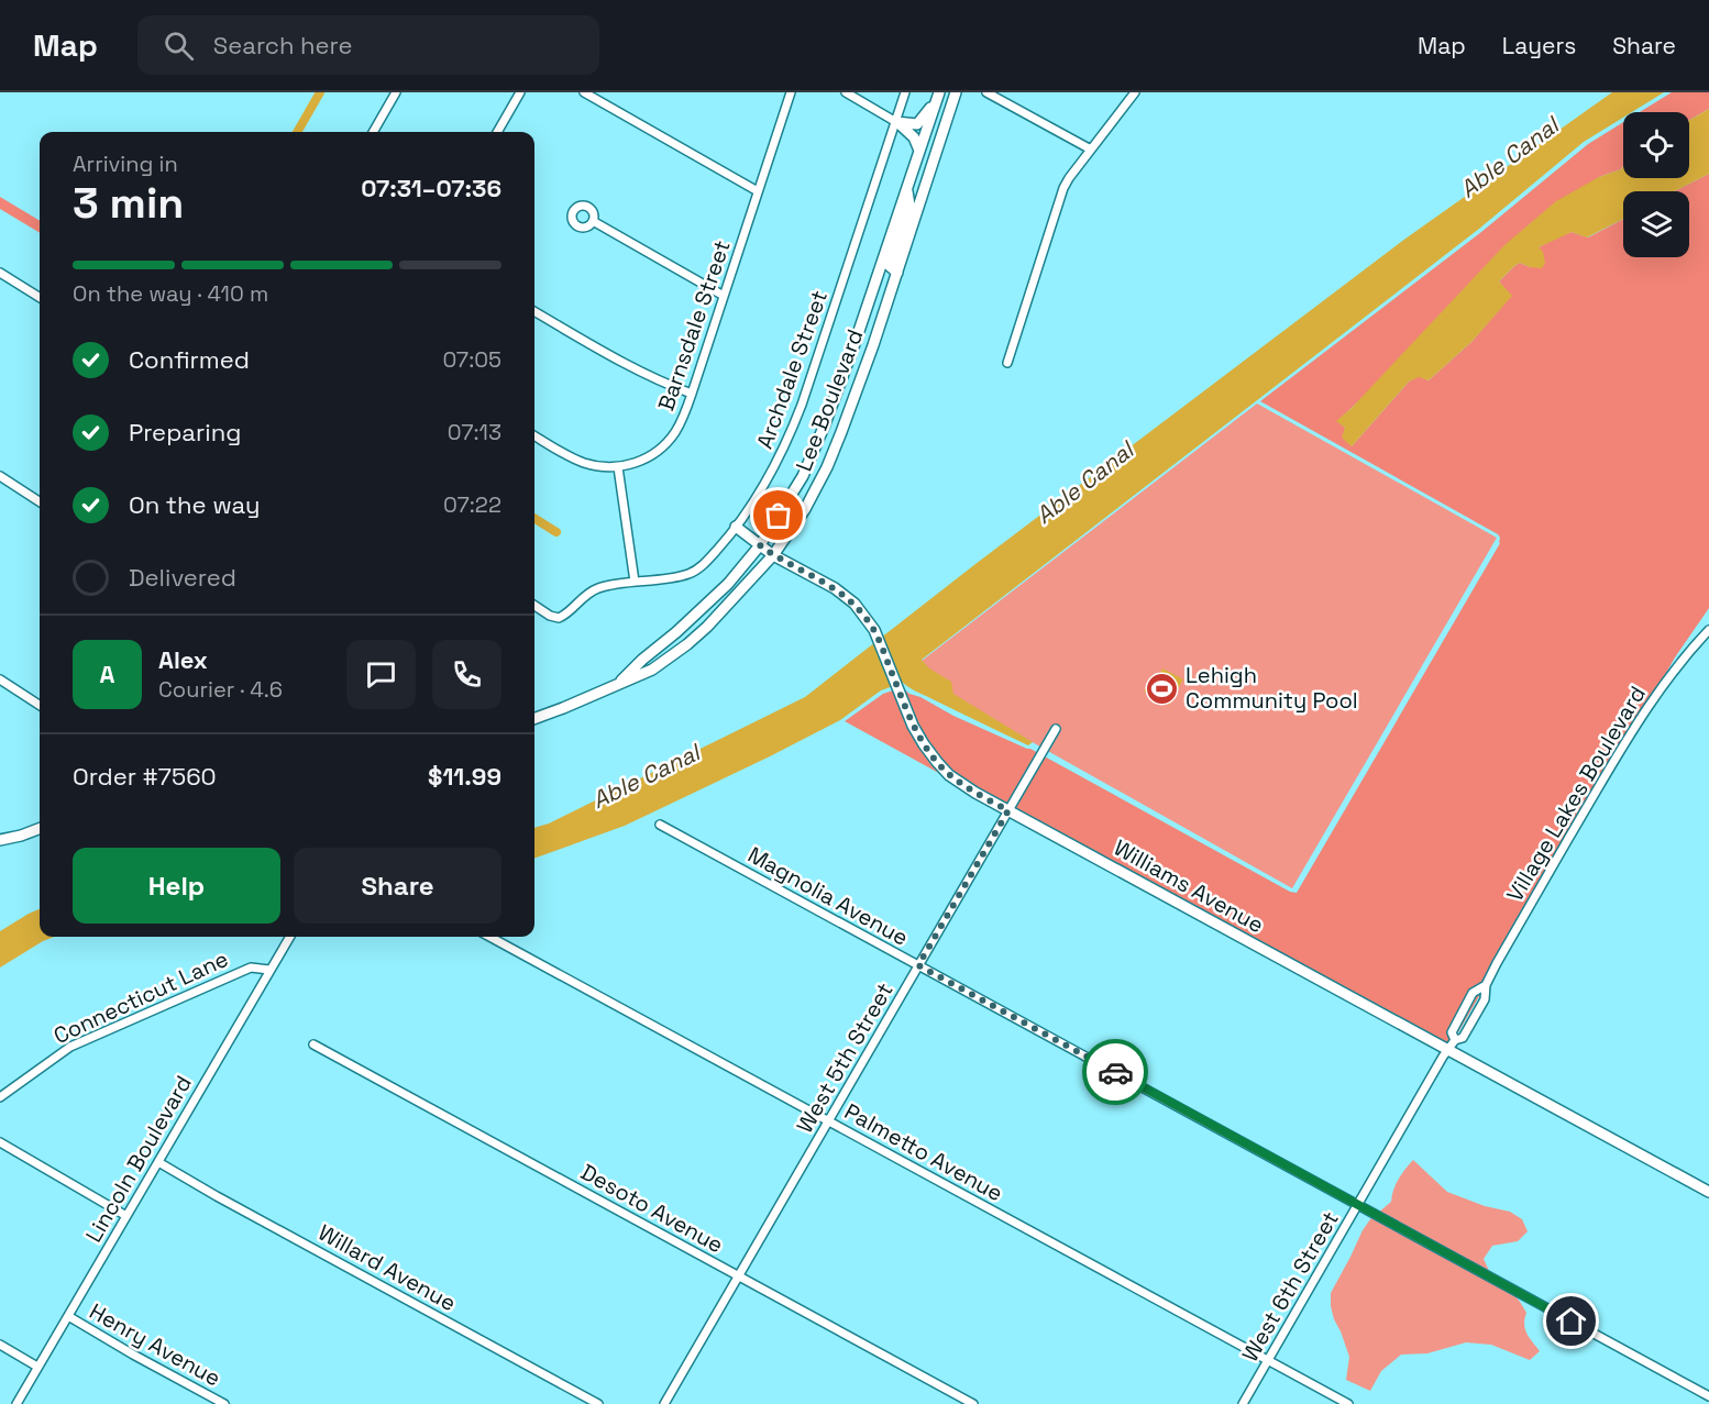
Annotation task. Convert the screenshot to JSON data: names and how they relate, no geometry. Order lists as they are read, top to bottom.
{
  "streets": {
    "main road": ["Lee Boulevard", "Williams Avenue"],
    "street": [
      "Barnsdale Street",
      "Archdale Street",
      "Village Lakes Boulevard",
      "Magnolia Avenue",
      "Connecticut Lane",
      "West 5th Street",
      "Palmetto Avenue",
      "Lincoln Boulevard",
      "Desoto Avenue",
      "Willard Avenue",
      "West 6th Street",
      "Henry Avenue"
    ]
  },
  "crossings": [
    ["Archdale Street", "Williams Avenue"],
    ["Lee Boulevard", "Williams Avenue"],
    ["Village Lakes Boulevard", "Williams Avenue"],
    ["Village Lakes Boulevard", "West 6th Street"],
    ["Williams Avenue", "West 5th Street"],
    ["Williams Avenue", "West 6th Street"],
    ["Magnolia Avenue", "West 5th Street"],
    ["Magnolia Avenue", "West 6th Street"],
    ["Connecticut Lane", "Lincoln Boulevard"],
    ["West 5th Street", "Palmetto Avenue"],
    ["West 5th Street", "Desoto Avenue"],
    ["Palmetto Avenue", "West 6th Street"],
    ["Lincoln Boulevard", "Willard Avenue"],
    ["Lincoln Boulevard", "Henry Avenue"]
  ],
  "water": ["Able Canal"],
  "places": {
    "sports": ["Lehigh Community Pool"]
  },
  "page": {
    "header": "Map",
    "search": "Search here",
    "nav": ["Map", "Layers", "Share"],
    "heading": ["3 min", "Arriving in", "07:31–07:36"],
    "panel": [
      "Alex",
      "Courier · 4.6",
      "Order #7560",
      "$11.99"
    ],
    "bar": "On the way · 410 m",
    "list": [
      ["Confirmed", "07:05"],
      ["Preparing", "07:13"],
      ["On the way", "07:22"],
      "Delivered"
    ],
    "round": "A",
    "buttons": ["Help", "Share"]
  }
}
